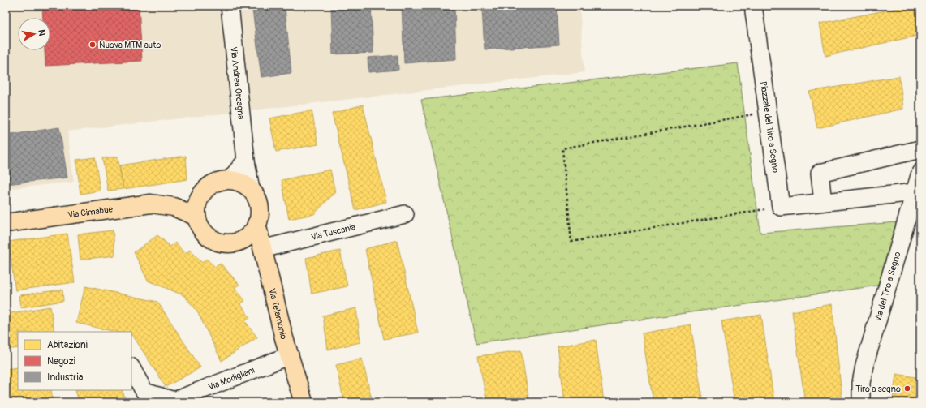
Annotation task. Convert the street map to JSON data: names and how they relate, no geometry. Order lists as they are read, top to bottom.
{
  "streets": {
    "main road": ["Via Cimabue", "Via Telamonio"],
    "street": [
      "Via Andrea Orcagna",
      "Piazzale del Tiro a Segno",
      "Via Tuscania",
      "Via del Tiro a Segno",
      "Via Modigliani"
    ]
  },
  "crossings": [
    ["Via Cimabue", "Via Telamonio"],
    ["Via Tuscania", "Via Telamonio"],
    ["Via Telamonio", "Via Modigliani"]
  ],
  "places": ["Nuova MTM auto", "Tiro a segno"],
  "legend": ["Abitazioni", "Negozi", "Industria"],
  "north": "right"
}
